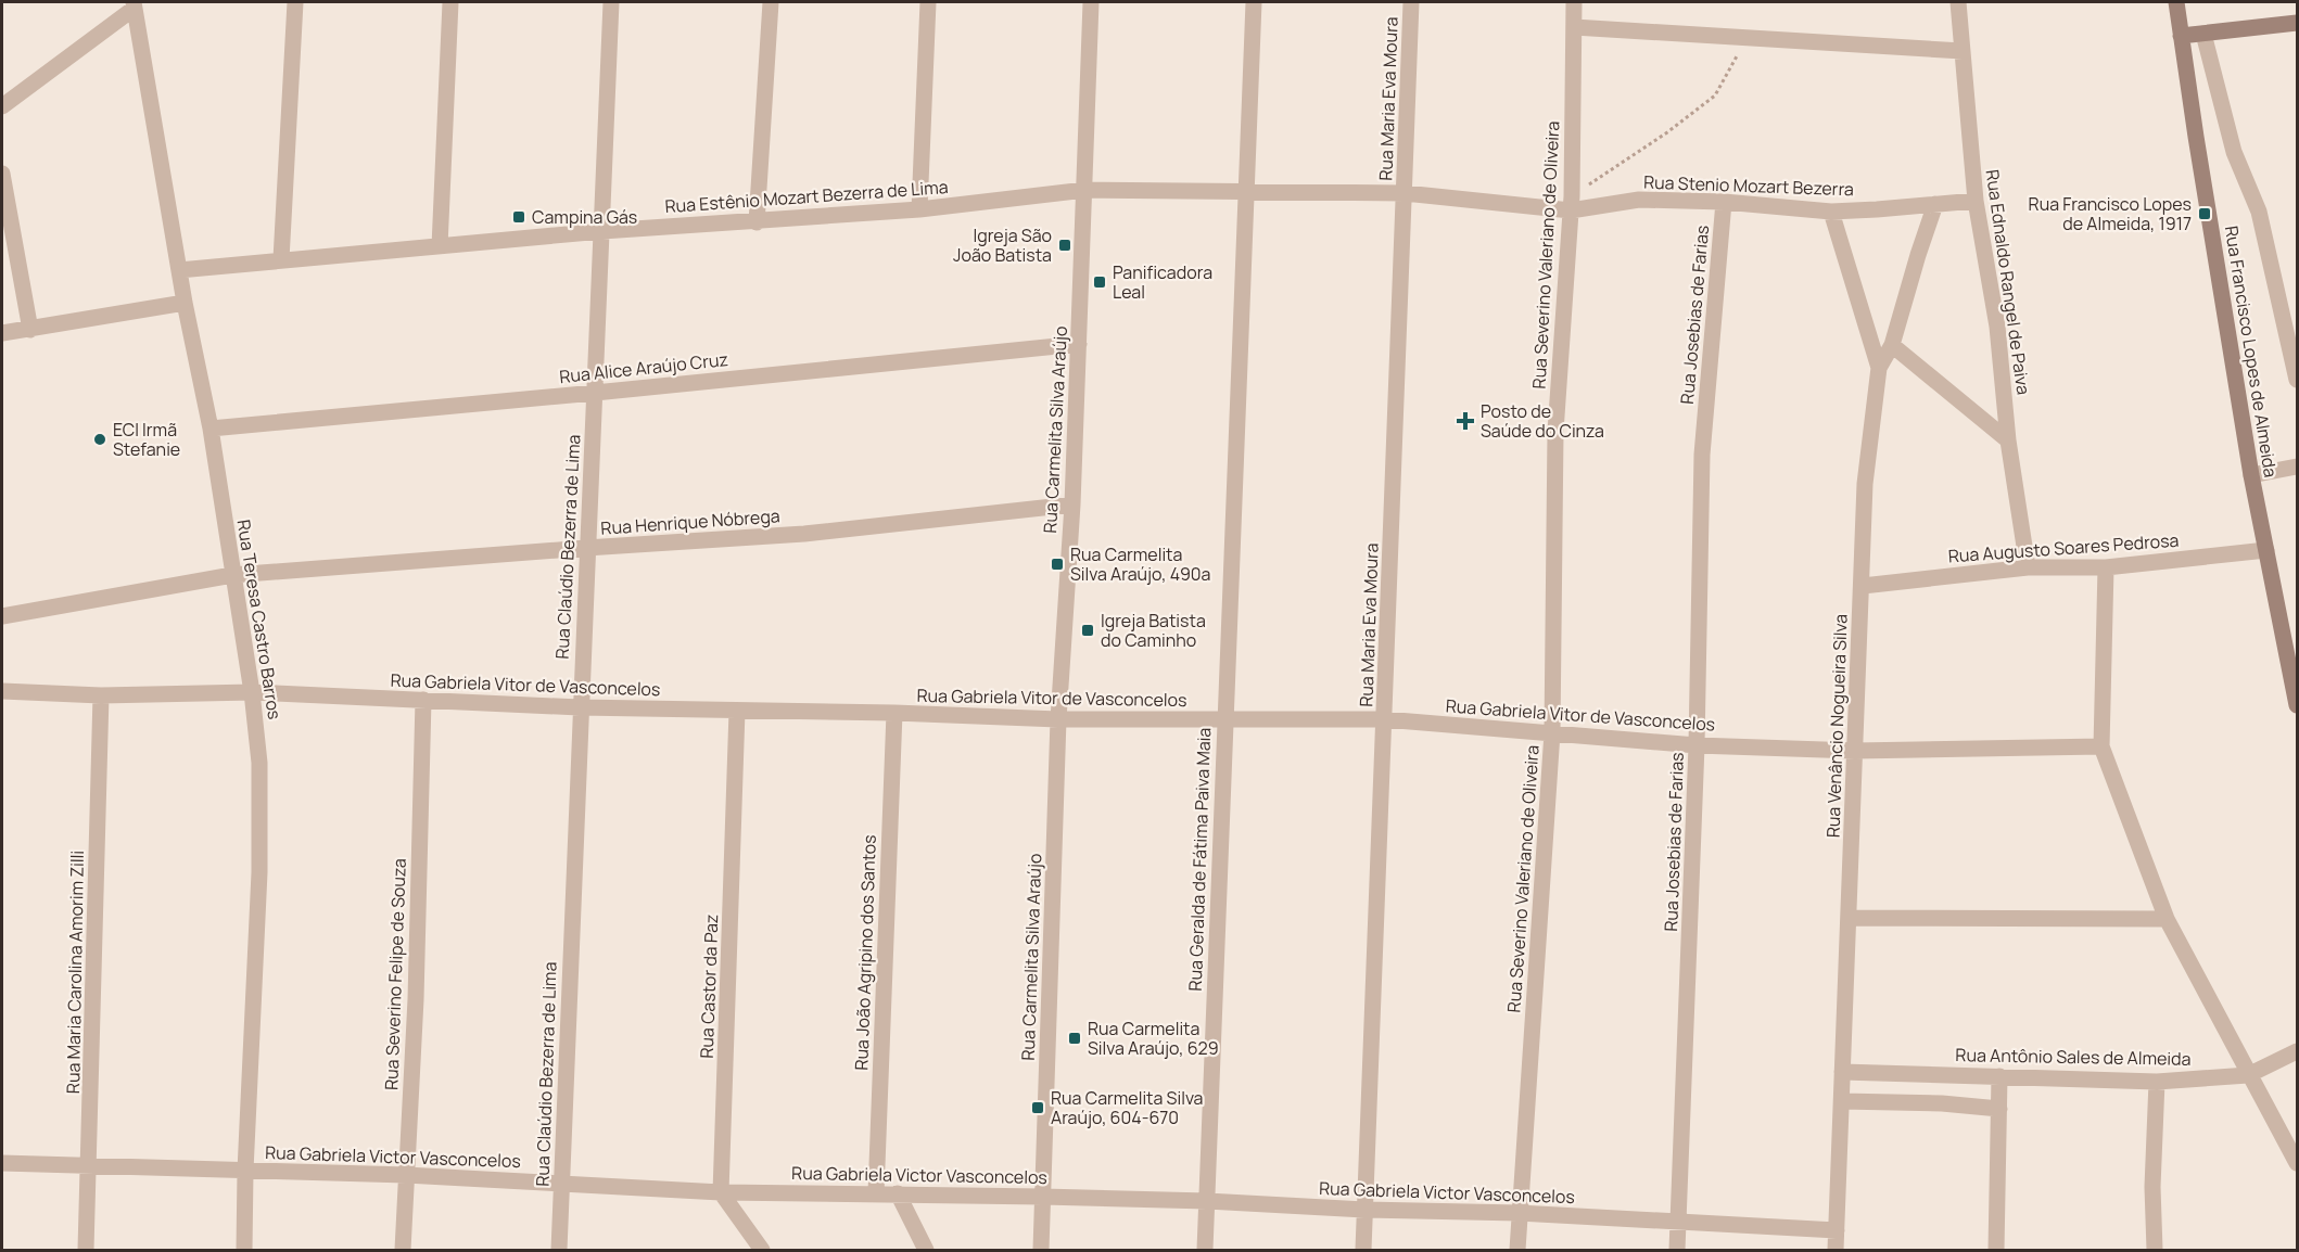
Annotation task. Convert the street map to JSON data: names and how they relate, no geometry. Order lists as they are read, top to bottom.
{
  "streets": {
    "main road": ["Rua Francisco Lopes de Almeida"],
    "street": [
      "Rua Maria Eva Moura",
      "Rua Stenio Mozart Bezerra",
      "Rua Estênio Mozart Bezerra de Lima",
      "Rua Severino Valeriano de Oliveira",
      "Rua Ednaldo Rangel de Paiva",
      "Rua Josebias de Farias",
      "Rua Alice Araújo Cruz",
      "Rua Carmelita Silva Araújo",
      "Rua Henrique Nóbrega",
      "Rua Claúdio Bezerra de Lima",
      "Rua Augusto Soares Pedrosa",
      "Rua Teresa Castro Barros",
      "Rua Gabriela Vitor de Vasconcelos",
      "Rua Venâncio Nogueira Silva",
      "Rua Geralda de Fátima Paiva Maia",
      "Rua João Agripino dos Santos",
      "Rua Maria Carolina Amorim Zilli",
      "Rua Severino Felipe de Souza",
      "Rua Castor da Paz",
      "Rua Antônio Sales de Almeida",
      "Rua Gabriela Victor Vasconcelos"
    ]
  },
  "crossings": [
    ["Rua Maria Eva Moura", "Rua Stenio Mozart Bezerra"],
    ["Rua Maria Eva Moura", "Rua Gabriela Vitor de Vasconcelos"],
    ["Rua Maria Eva Moura", "Rua Gabriela Victor Vasconcelos"],
    ["Rua Stenio Mozart Bezerra", "Rua Estênio Mozart Bezerra de Lima"],
    ["Rua Stenio Mozart Bezerra", "Rua Severino Valeriano de Oliveira"],
    ["Rua Stenio Mozart Bezerra", "Rua Ednaldo Rangel de Paiva"],
    ["Rua Stenio Mozart Bezerra", "Rua Josebias de Farias"],
    ["Rua Stenio Mozart Bezerra", "Rua Venâncio Nogueira Silva"],
    ["Rua Stenio Mozart Bezerra", "Rua Geralda de Fátima Paiva Maia"],
    ["Rua Estênio Mozart Bezerra de Lima", "Rua Carmelita Silva Araújo"],
    ["Rua Estênio Mozart Bezerra de Lima", "Rua Claúdio Bezerra de Lima"],
    ["Rua Estênio Mozart Bezerra de Lima", "Rua Teresa Castro Barros"],
    ["Rua Estênio Mozart Bezerra de Lima", "Rua Geralda de Fátima Paiva Maia"],
    ["Rua Severino Valeriano de Oliveira", "Rua Gabriela Vitor de Vasconcelos"],
    ["Rua Severino Valeriano de Oliveira", "Rua Gabriela Victor Vasconcelos"],
    ["Rua Ednaldo Rangel de Paiva", "Rua Augusto Soares Pedrosa"],
    ["Rua Josebias de Farias", "Rua Gabriela Vitor de Vasconcelos"],
    ["Rua Josebias de Farias", "Rua Gabriela Victor Vasconcelos"],
    ["Rua Francisco Lopes de Almeida", "Rua Augusto Soares Pedrosa"],
    ["Rua Alice Araújo Cruz", "Rua Carmelita Silva Araújo"],
    ["Rua Alice Araújo Cruz", "Rua Claúdio Bezerra de Lima"],
    ["Rua Alice Araújo Cruz", "Rua Teresa Castro Barros"],
    ["Rua Carmelita Silva Araújo", "Rua Henrique Nóbrega"],
    ["Rua Carmelita Silva Araújo", "Rua Gabriela Vitor de Vasconcelos"],
    ["Rua Carmelita Silva Araújo", "Rua Gabriela Victor Vasconcelos"],
    ["Rua Henrique Nóbrega", "Rua Claúdio Bezerra de Lima"],
    ["Rua Henrique Nóbrega", "Rua Teresa Castro Barros"],
    ["Rua Claúdio Bezerra de Lima", "Rua Gabriela Vitor de Vasconcelos"],
    ["Rua Claúdio Bezerra de Lima", "Rua Gabriela Victor Vasconcelos"],
    ["Rua Augusto Soares Pedrosa", "Rua Venâncio Nogueira Silva"],
    ["Rua Teresa Castro Barros", "Rua Gabriela Vitor de Vasconcelos"],
    ["Rua Teresa Castro Barros", "Rua Gabriela Victor Vasconcelos"],
    ["Rua Gabriela Vitor de Vasconcelos", "Rua Venâncio Nogueira Silva"],
    ["Rua Gabriela Vitor de Vasconcelos", "Rua Geralda de Fátima Paiva Maia"],
    ["Rua Gabriela Vitor de Vasconcelos", "Rua João Agripino dos Santos"],
    ["Rua Gabriela Vitor de Vasconcelos", "Rua Maria Carolina Amorim Zilli"],
    ["Rua Gabriela Vitor de Vasconcelos", "Rua Severino Felipe de Souza"],
    ["Rua Gabriela Vitor de Vasconcelos", "Rua Castor da Paz"],
    ["Rua Venâncio Nogueira Silva", "Rua Antônio Sales de Almeida"],
    ["Rua Venâncio Nogueira Silva", "Rua Gabriela Victor Vasconcelos"],
    ["Rua Geralda de Fátima Paiva Maia", "Rua Gabriela Victor Vasconcelos"],
    ["Rua João Agripino dos Santos", "Rua Gabriela Victor Vasconcelos"],
    ["Rua Maria Carolina Amorim Zilli", "Rua Gabriela Victor Vasconcelos"],
    ["Rua Severino Felipe de Souza", "Rua Gabriela Victor Vasconcelos"],
    ["Rua Castor da Paz", "Rua Gabriela Victor Vasconcelos"]
  ],
  "places": {
    "transit": [
      "Rua Francisco Lopes de Almeida, 1917",
      "Campina Gás",
      "Igreja São João Batista",
      "Panificadora Leal",
      "Rua Carmelita Silva Araújo, 490a",
      "Igreja Batista do Caminho",
      "Rua Carmelita Silva Araújo, 629",
      "Rua Carmelita Silva Araújo, 604-670"
    ],
    "health": ["Posto de Saúde do Cinza"],
    "other": ["ECI Irmã Stefanie"]
  }
}
